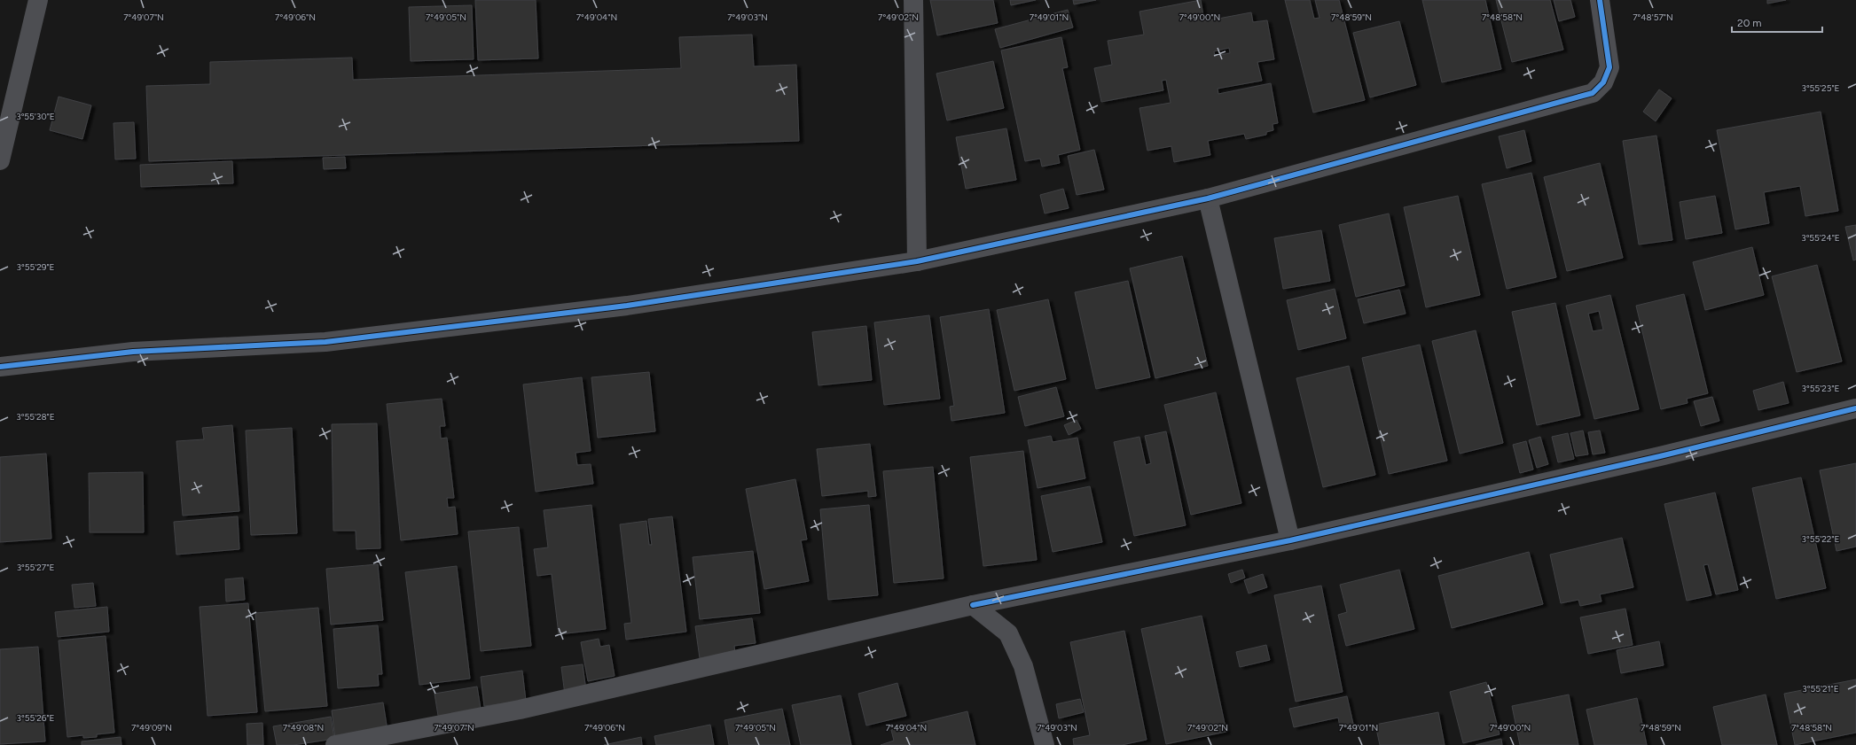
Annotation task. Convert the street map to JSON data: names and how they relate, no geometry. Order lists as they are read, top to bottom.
{
  "scale_bar": "20 m",
  "coordinates": [
    "7°49'07\"N",
    "7°49'06\"N",
    "7°49'05\"N",
    "7°49'04\"N",
    "7°49'03\"N",
    "7°49'02\"N",
    "7°49'01\"N",
    "7°49'00\"N",
    "7°48'59\"N",
    "7°48'58\"N",
    "7°48'57\"N",
    "3°55'25\"E",
    "3°55'30\"E",
    "3°55'24\"E",
    "3°55'29\"E",
    "3°55'23\"E",
    "3°55'28\"E",
    "3°55'22\"E",
    "3°55'27\"E",
    "3°55'21\"E",
    "3°55'26\"E",
    "7°49'09\"N",
    "7°49'08\"N"
  ]
}
